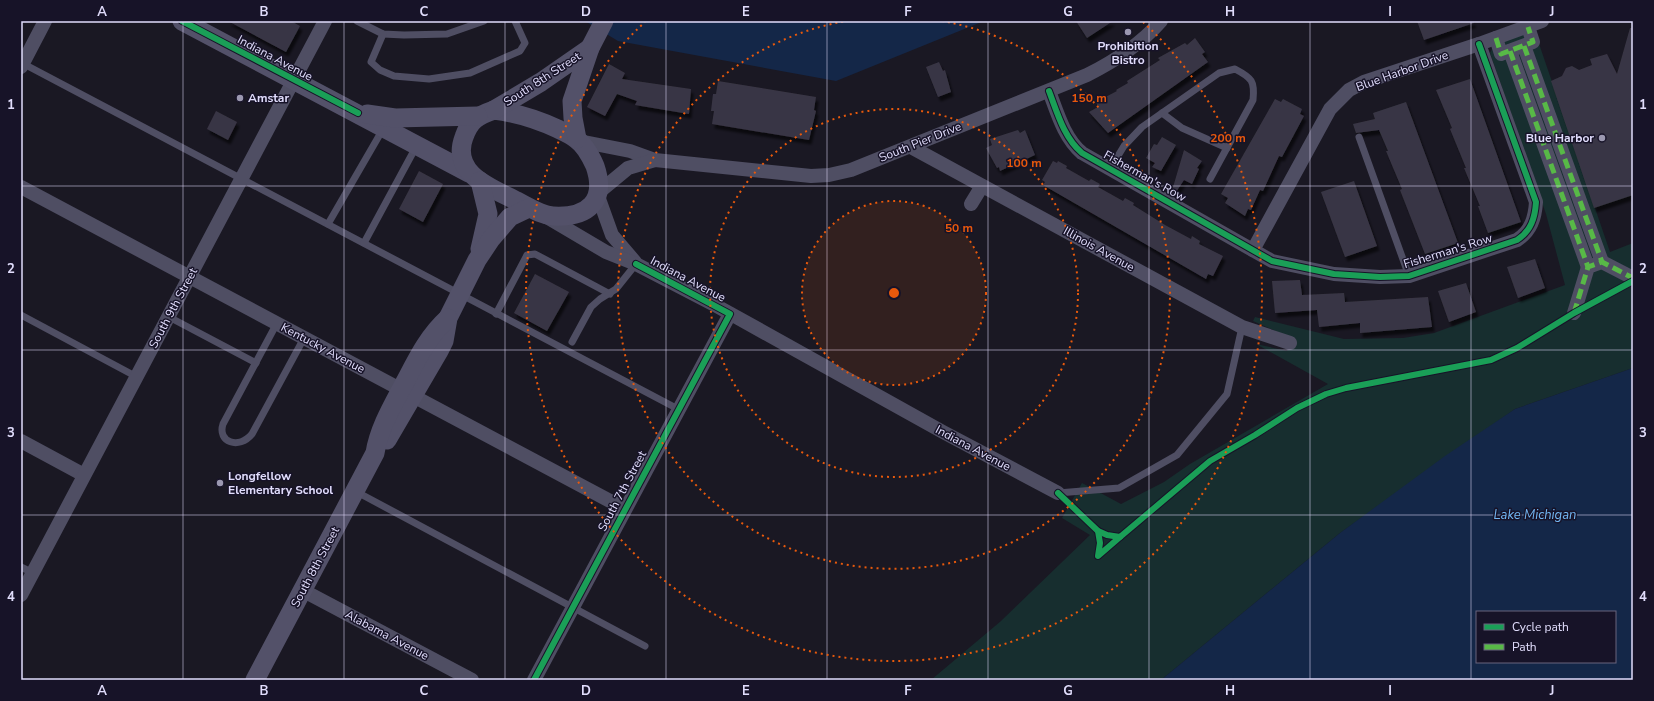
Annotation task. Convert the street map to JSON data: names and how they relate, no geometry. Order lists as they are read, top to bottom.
{
  "streets": {
    "main road": ["Indiana Avenue", "South 8th Street"],
    "street": [
      "Blue Harbor Drive",
      "South Pier Drive",
      "Fisherman's Row",
      "Illinois Avenue",
      "South 9th Street",
      "Kentucky Avenue",
      "South 7th Street",
      "Alabama Avenue"
    ]
  },
  "crossings": [
    ["Indiana Avenue", "South 8th Street"],
    ["Indiana Avenue", "South Pier Drive"],
    ["Indiana Avenue", "South 9th Street"],
    ["Indiana Avenue", "South 7th Street"],
    ["Blue Harbor Drive", "Fisherman's Row"],
    ["South 8th Street", "South Pier Drive"],
    ["South 8th Street", "Kentucky Avenue"],
    ["South 8th Street", "Alabama Avenue"],
    ["South Pier Drive", "Fisherman's Row"],
    ["South Pier Drive", "Illinois Avenue"],
    ["South 9th Street", "Kentucky Avenue"],
    ["Kentucky Avenue", "South 7th Street"]
  ],
  "water": ["Lake Michigan"],
  "places": [
    "Prohibition Bistro",
    "Amstar",
    "Blue Harbor",
    "Longfellow Elementary School"
  ],
  "legend": ["Cycle path", "Path"],
  "grid": {
    "columns": [
      "A",
      "B",
      "C",
      "D",
      "E",
      "F",
      "G",
      "H",
      "I",
      "J"
    ],
    "rows": [
      "1",
      "2",
      "3",
      "4"
    ]
  },
  "rings": [
    "150 m",
    "200 m",
    "100 m",
    "50 m"
  ]
}
